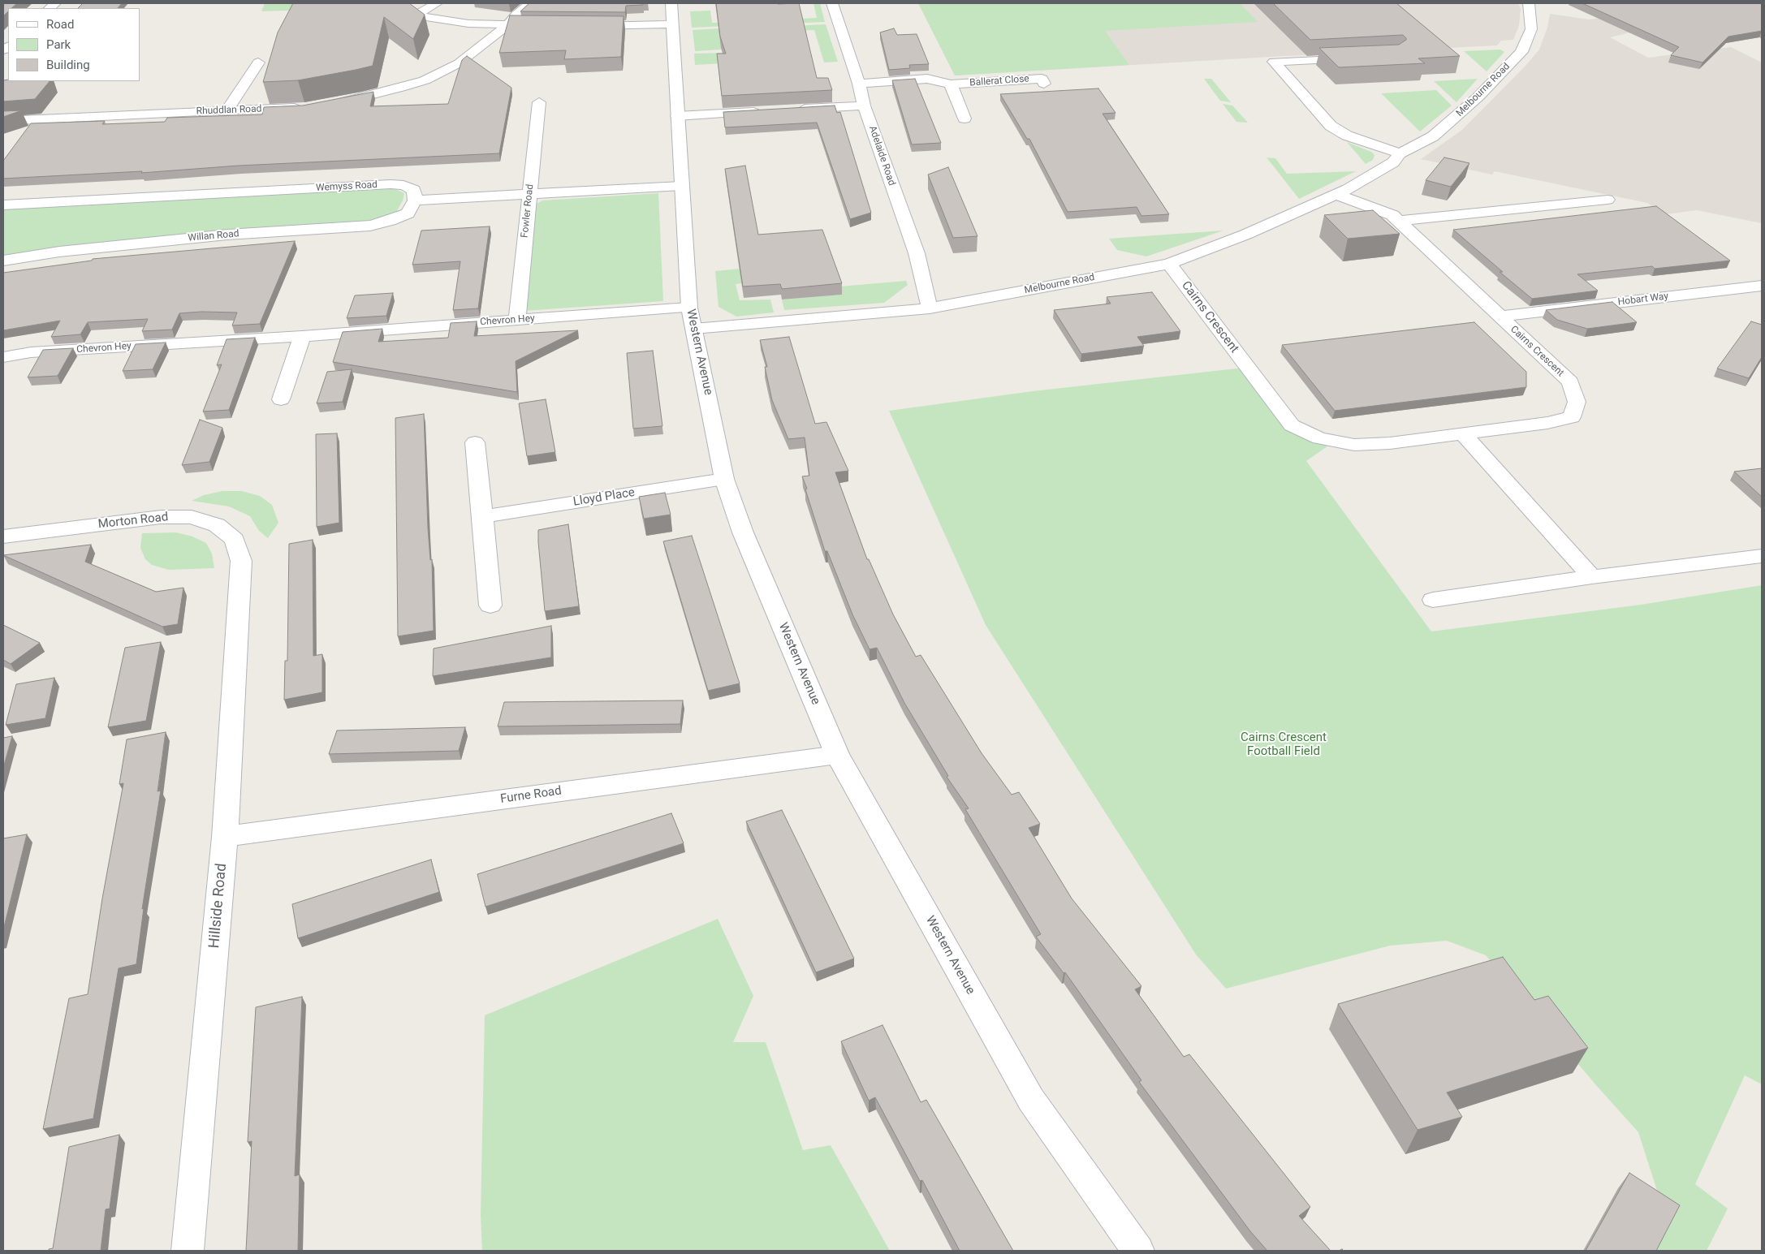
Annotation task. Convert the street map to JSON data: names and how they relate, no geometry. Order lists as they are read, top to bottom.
{
  "streets": {
    "street": [
      "Ballerat Close",
      "Melbourne Road",
      "Rhuddlan Road",
      "Adelaide Road",
      "Wemyss Road",
      "Fowler Road",
      "Willan Road",
      "Hobart Way",
      "Cairns Crescent",
      "Chevron Hey",
      "Western Avenue",
      "Lloyd Place",
      "Morton Road",
      "Furne Road",
      "Hillside Road"
    ]
  },
  "crossings": [
    ["Ballerat Close", "Adelaide Road"],
    ["Melbourne Road", "Adelaide Road"],
    ["Melbourne Road", "Cairns Crescent"],
    ["Melbourne Road", "Chevron Hey"],
    ["Melbourne Road", "Western Avenue"],
    ["Wemyss Road", "Willan Road"],
    ["Fowler Road", "Chevron Hey"],
    ["Hobart Way", "Cairns Crescent"],
    ["Chevron Hey", "Western Avenue"],
    ["Western Avenue", "Lloyd Place"],
    ["Western Avenue", "Furne Road"],
    ["Morton Road", "Hillside Road"],
    ["Furne Road", "Hillside Road"]
  ],
  "parks": ["Cairns Crescent Football Field"],
  "legend": ["Road", "Park", "Building"]
}
